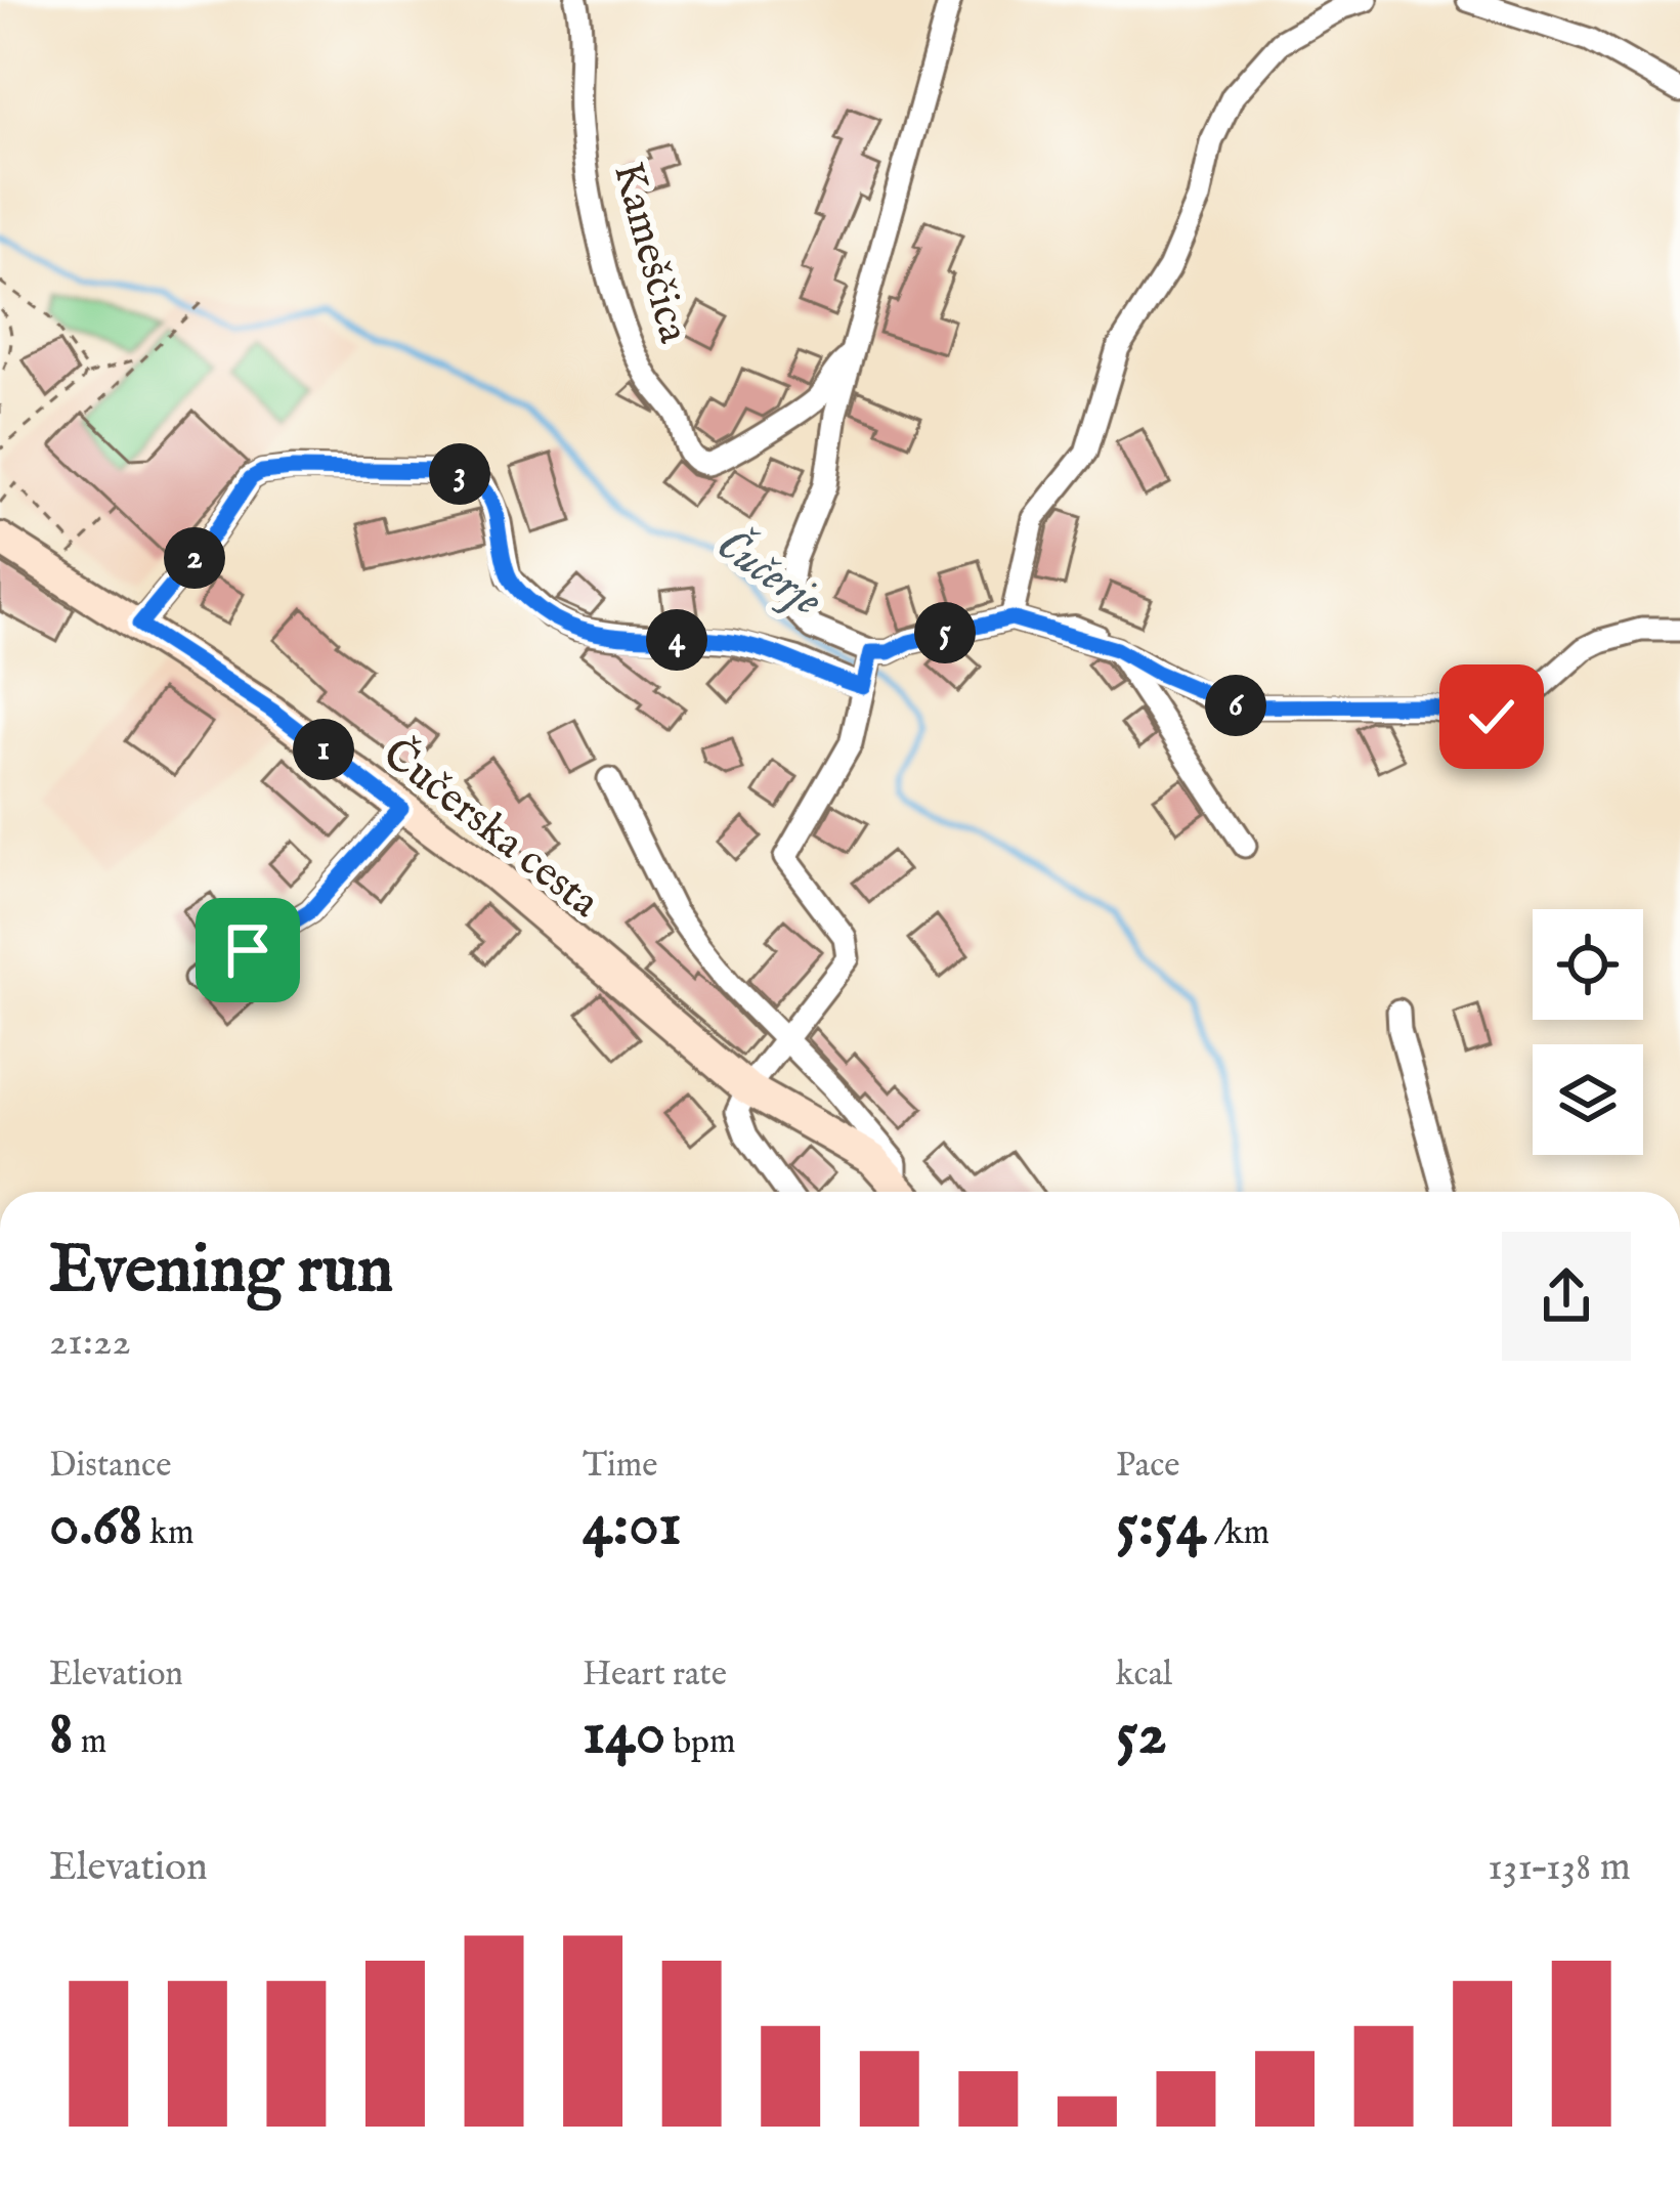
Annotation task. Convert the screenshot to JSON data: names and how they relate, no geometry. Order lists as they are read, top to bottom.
{
  "streets": {
    "street": ["Kameščica", "Čučerska cesta"]
  },
  "water": ["Čučerje"],
  "page": {
    "pins": [
      "3",
      "2",
      "5",
      "4",
      "6",
      "1"
    ],
    "heading": ["Evening run", "21:22"],
    "stats": [
      ["Distance", "0.68 km"],
      ["Time", "4:01"],
      ["Pace", "5:54 /km"],
      ["Elevation", "8 m"],
      ["Heart rate", "140 bpm"],
      ["kcal", "52"]
    ],
    "chart": ["Elevation", "131–138 m"]
  }
}
